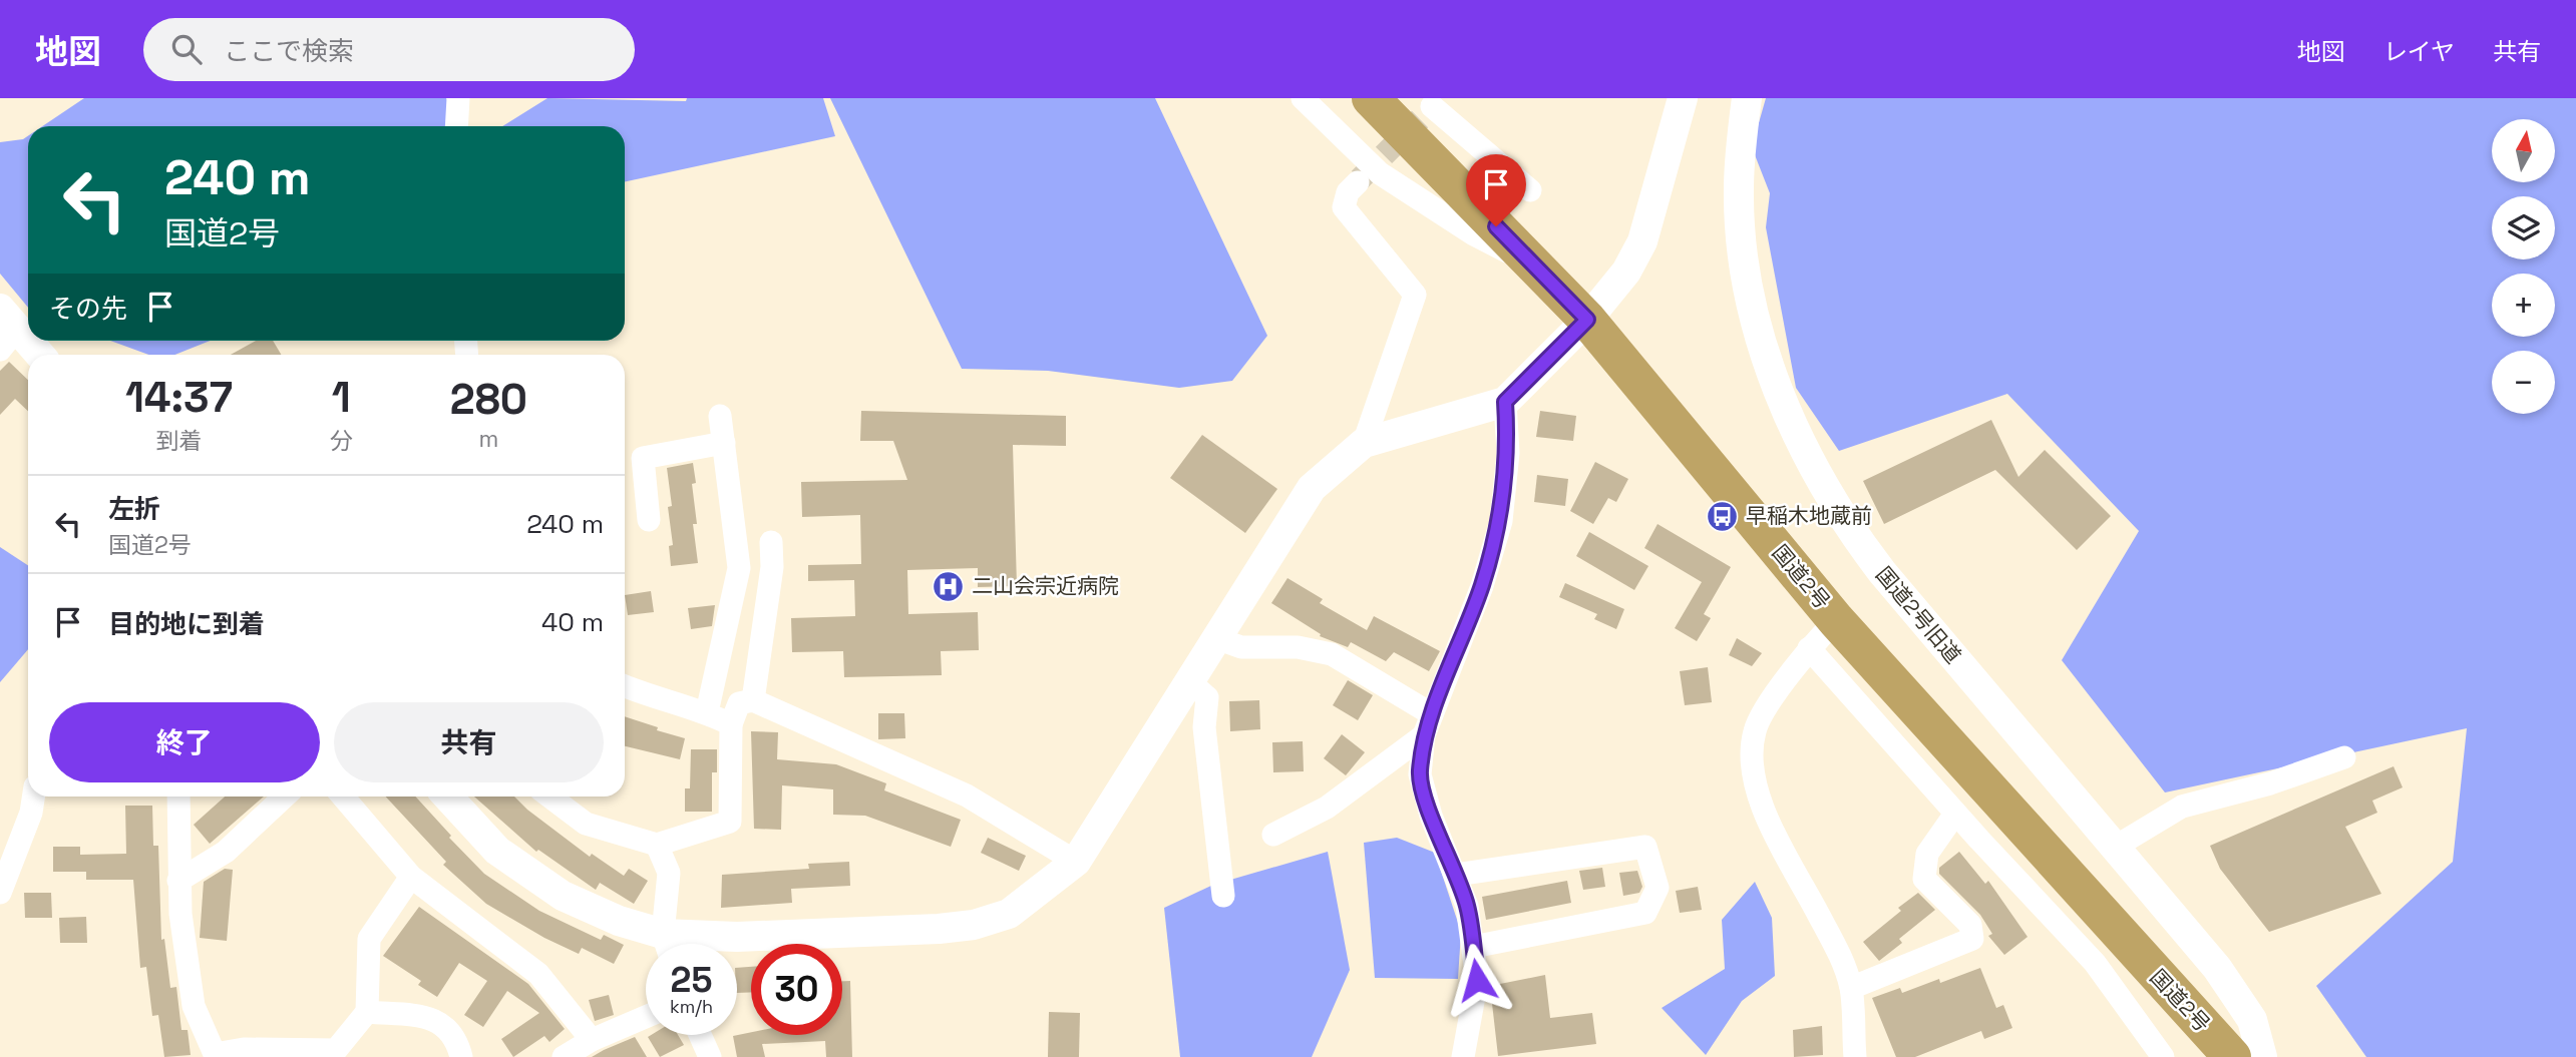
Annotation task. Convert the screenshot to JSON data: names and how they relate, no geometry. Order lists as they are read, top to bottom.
{
  "streets": {
    "highway": ["国道2号"],
    "street": ["国道2号旧道"]
  },
  "places": {
    "bus stop": ["早稲木地蔵前"],
    "hospital": ["二山会宗近病院"]
  },
  "north": "top",
  "page": {
    "header": "地図",
    "search": "ここで検索",
    "nav": ["地図", "レイヤ", "共有"],
    "map_buttons": ["+", "−"],
    "turn": ["240 m", "国道2号"],
    "then": "その先",
    "eta": [
      "14:37",
      "到着",
      "1",
      "分",
      "280",
      "m"
    ],
    "list": [
      {
        "name": "左折",
        "note": "国道2号",
        "value": "240 m"
      },
      {
        "name": "目的地に到着",
        "value": "40 m"
      }
    ],
    "buttons": ["終了", "共有"],
    "speed": "25 km/h",
    "limit": "30"
  }
}
